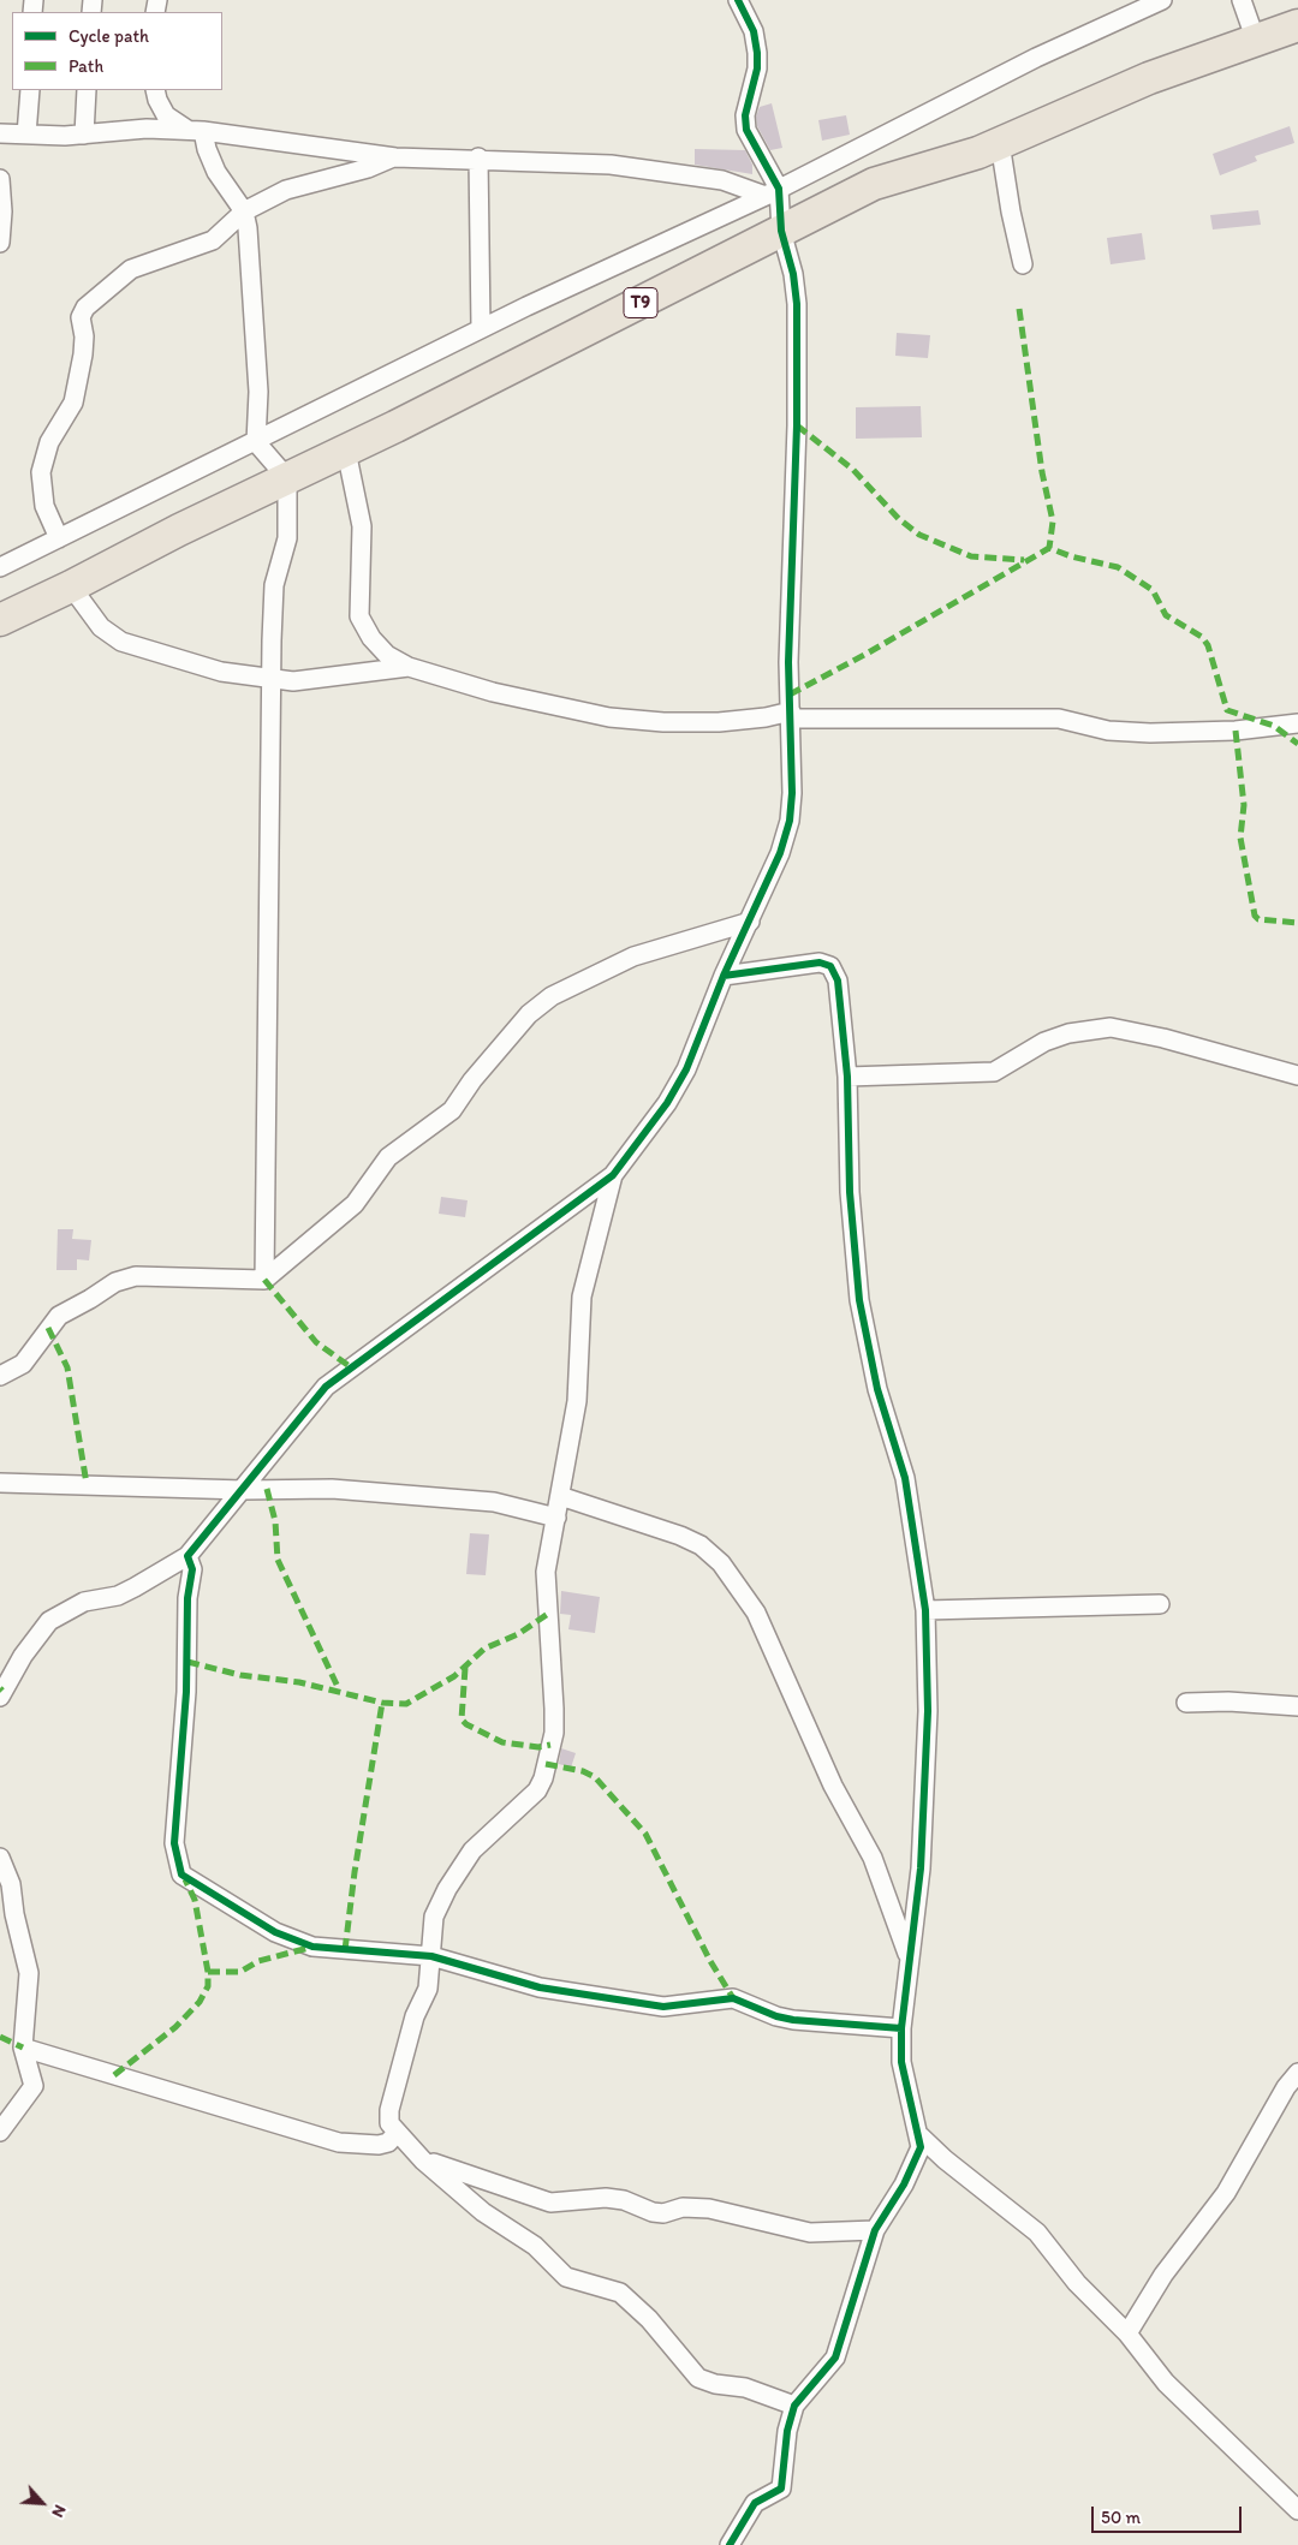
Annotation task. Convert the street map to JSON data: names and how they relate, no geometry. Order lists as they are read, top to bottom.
{
  "streets": {
    "highway": ["T9"]
  },
  "legend": ["Cycle path", "Path"],
  "scale_bar": "50 m",
  "north": "bottom right"
}
